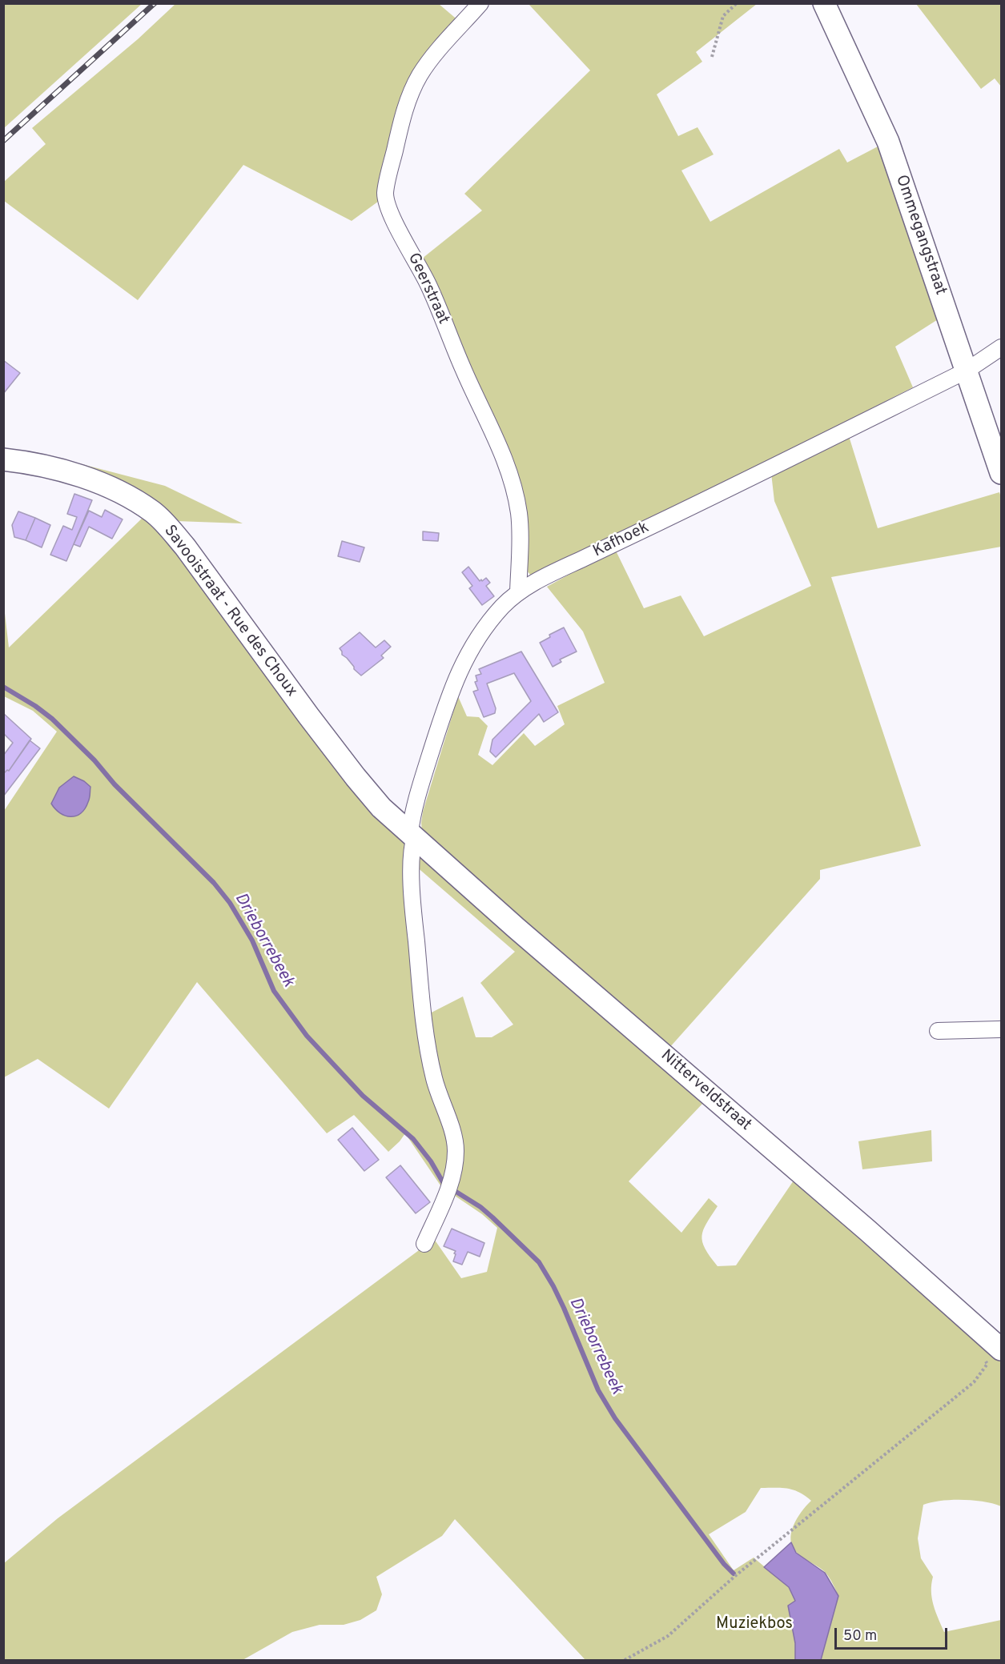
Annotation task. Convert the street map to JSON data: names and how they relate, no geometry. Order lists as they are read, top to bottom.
{
  "streets": {
    "main road": ["Ommegangstraat", "Savooistraat - Rue des Choux", "Nitterveldstraat"],
    "street": ["Geerstraat", "Kafhoek"]
  },
  "crossings": [
    ["Ommegangstraat", "Kafhoek"],
    ["Geerstraat", "Kafhoek"],
    ["Kafhoek", "Savooistraat - Rue des Choux"],
    ["Kafhoek", "Nitterveldstraat"],
    ["Savooistraat - Rue des Choux", "Nitterveldstraat"]
  ],
  "water": ["Drieborrebeek"],
  "parks": ["Muziekbos"],
  "scale_bar": "50 m"
}
